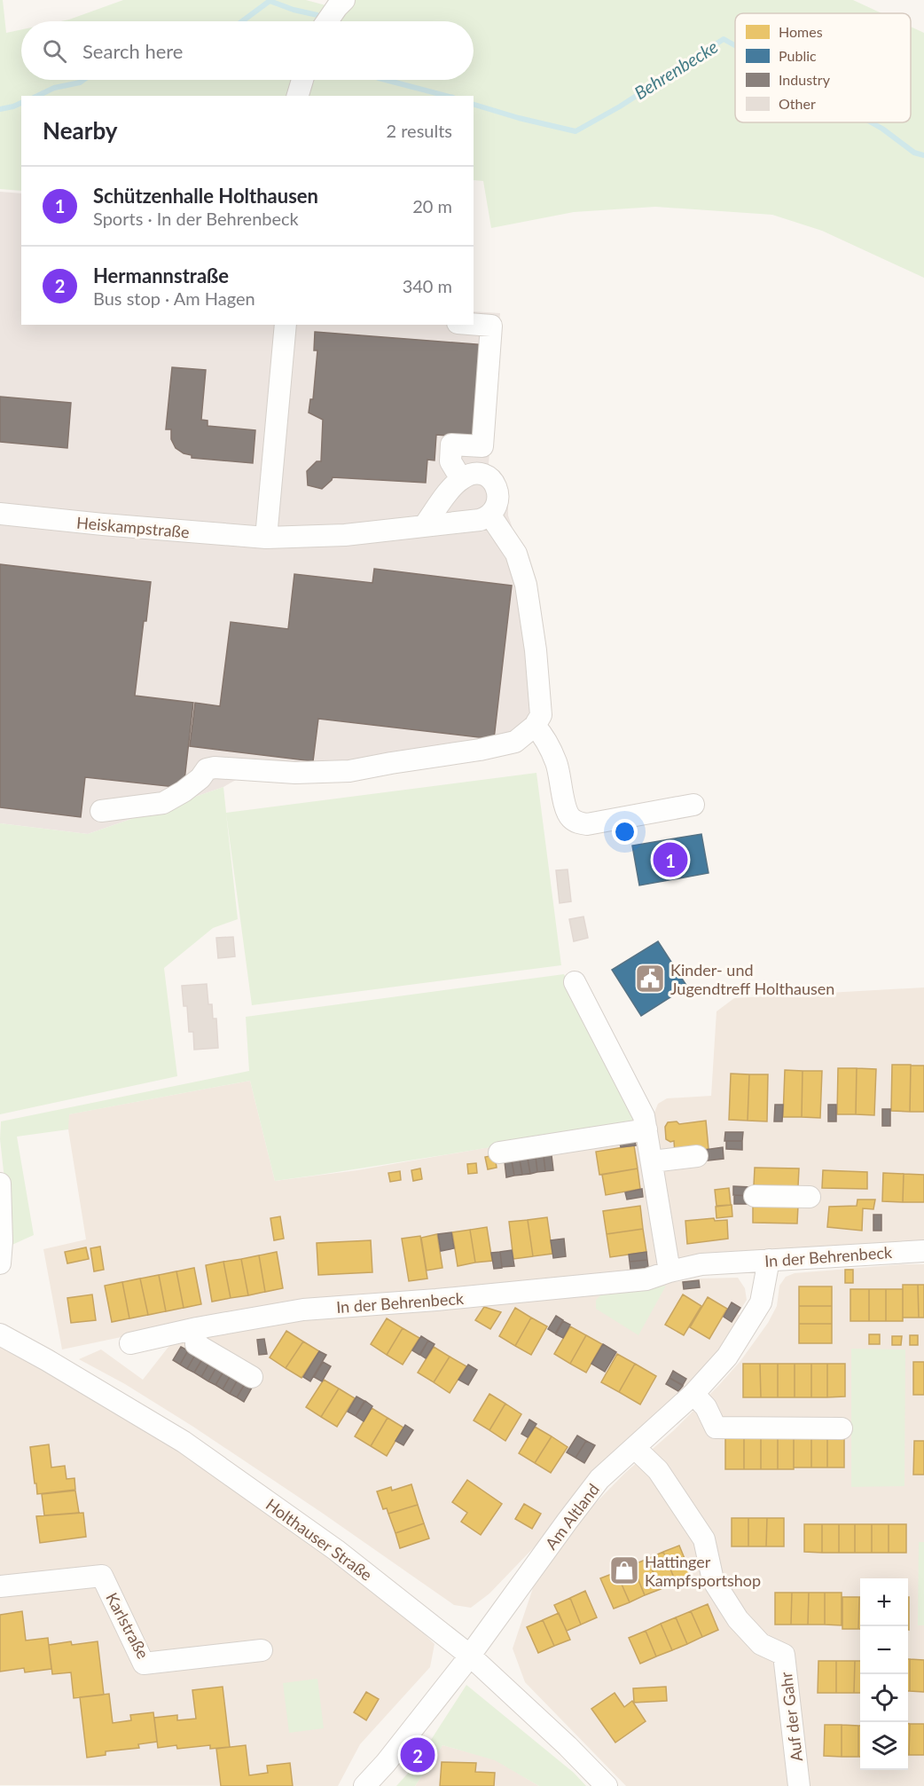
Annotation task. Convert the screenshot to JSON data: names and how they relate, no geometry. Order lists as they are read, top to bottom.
{
  "streets": {
    "street": [
      "Heiskampstraße",
      "In der Behrenbeck",
      "Am Altland",
      "Holthauser Straße",
      "Karlstraße",
      "Auf der Gahr"
    ]
  },
  "crossings": [
    ["In der Behrenbeck", "Am Altland"],
    ["Am Altland", "Holthauser Straße"],
    ["Am Altland", "Auf der Gahr"]
  ],
  "water": ["Behrenbecke"],
  "places": {
    "public building": ["Kinder- und Jugendtreff Holthausen"],
    "shop": ["Hattinger Kampfsportshop"]
  },
  "legend": [
    "Homes",
    "Public",
    "Industry",
    "Other"
  ],
  "page": {
    "search": "Search here",
    "heading": ["Nearby", "2 results"],
    "list": [
      {
        "mark": "1",
        "name": "Schützenhalle Holthausen",
        "note": "Sports · In der Behrenbeck",
        "value": "20 m"
      },
      {
        "mark": "2",
        "name": "Hermannstraße",
        "note": "Bus stop · Am Hagen",
        "value": "340 m"
      }
    ],
    "pins": ["1", "2"],
    "map_buttons": ["+", "−"]
  }
}
